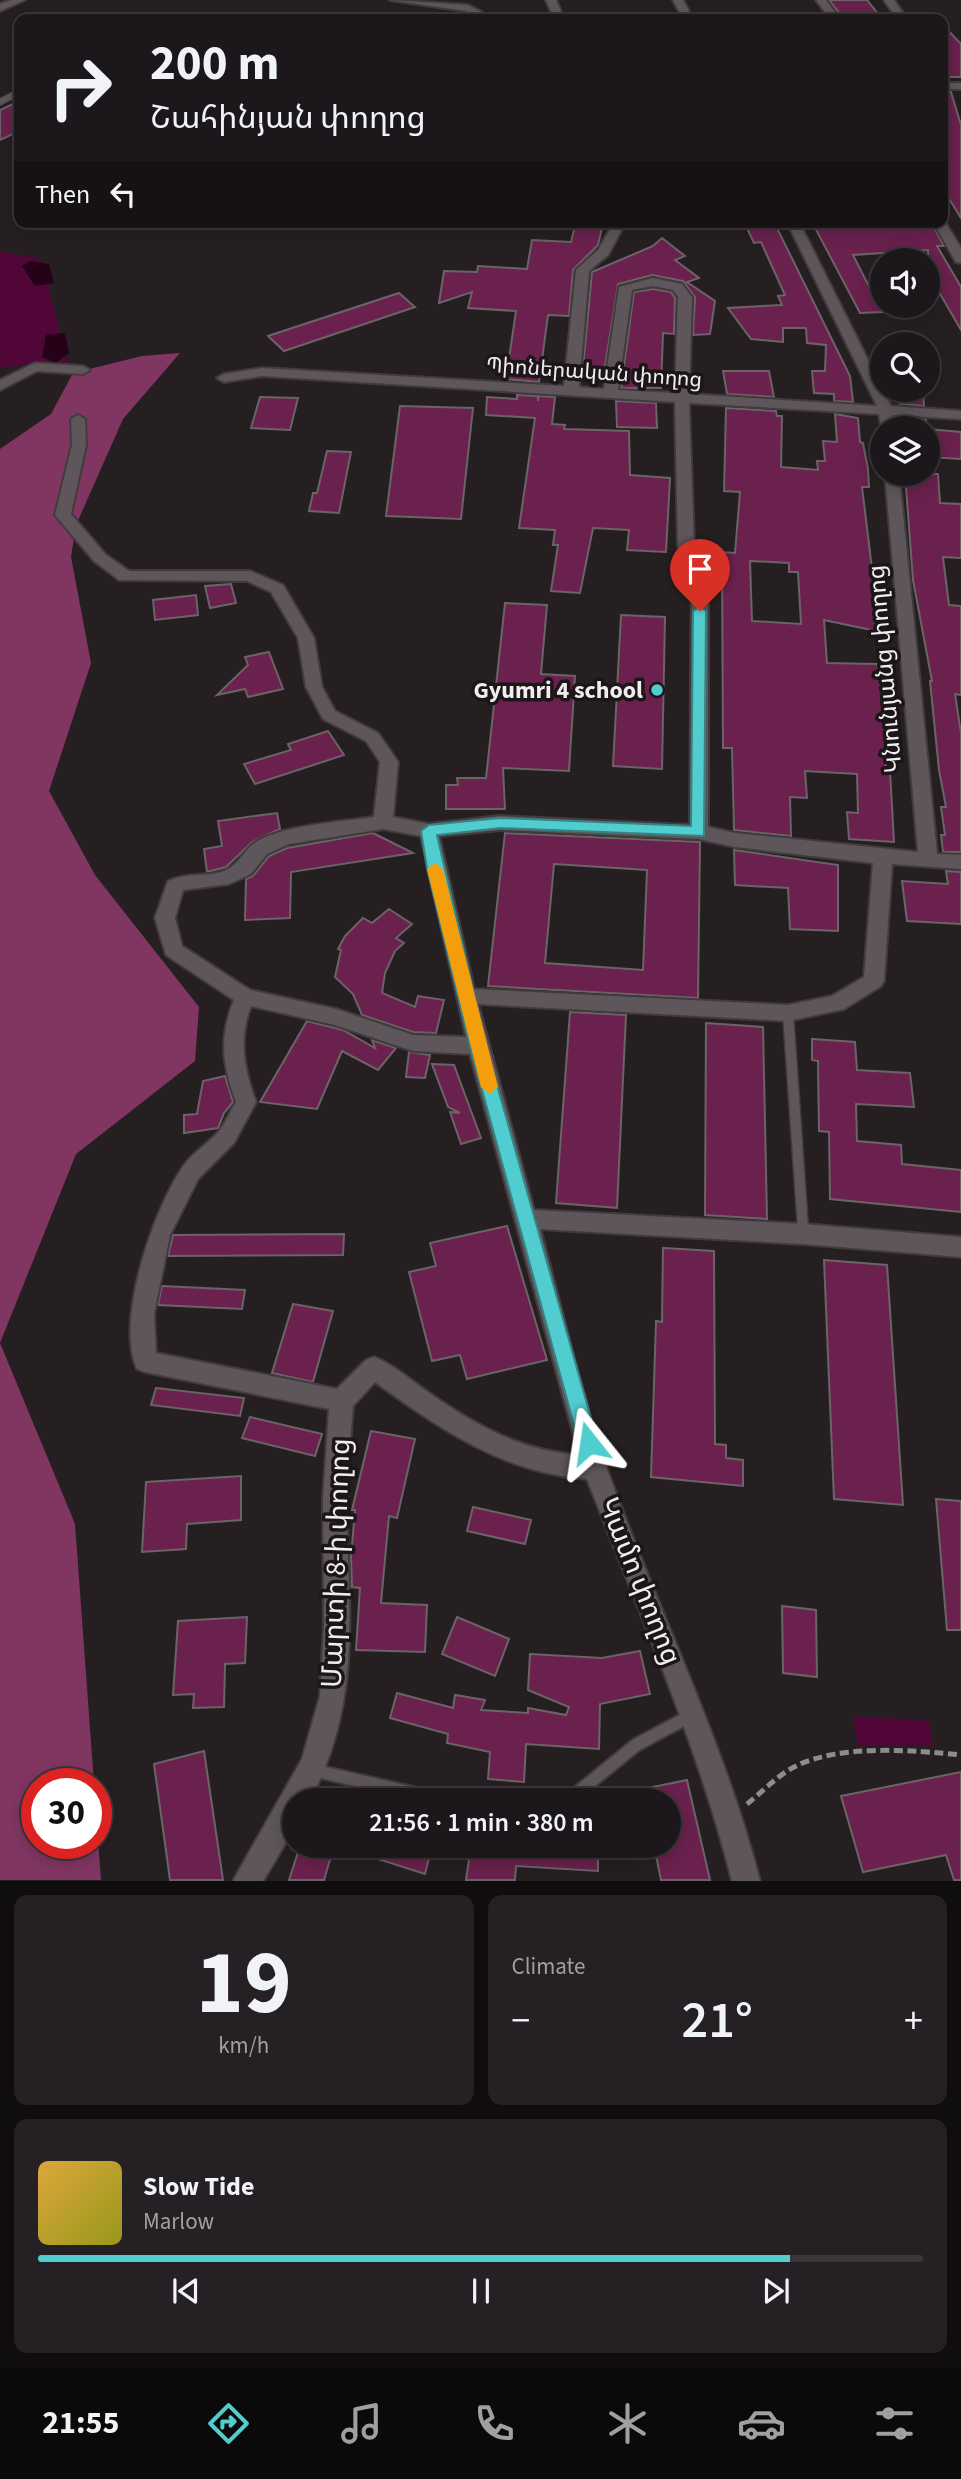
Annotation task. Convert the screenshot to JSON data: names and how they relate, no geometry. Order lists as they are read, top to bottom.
{
  "streets": {
    "street": [
      "Պիոներական փողոց",
      "Կնունյանց փողոց",
      "Մարտի 8-ի փողոց",
      "Կամո փողոց"
    ]
  },
  "places": ["Gyumri 4 school"],
  "page": {
    "turn": ["200 m", "Շահինյան փողոց"],
    "then": "Then",
    "limit": "30",
    "trip": "21:56 · 1 min · 380 m",
    "tile": [
      ["19", "km/h"],
      "Climate"
    ],
    "heat": ["−", "21°", "+"],
    "song": ["Slow Tide", "Marlow"],
    "tabs": "21:55"
  }
}
